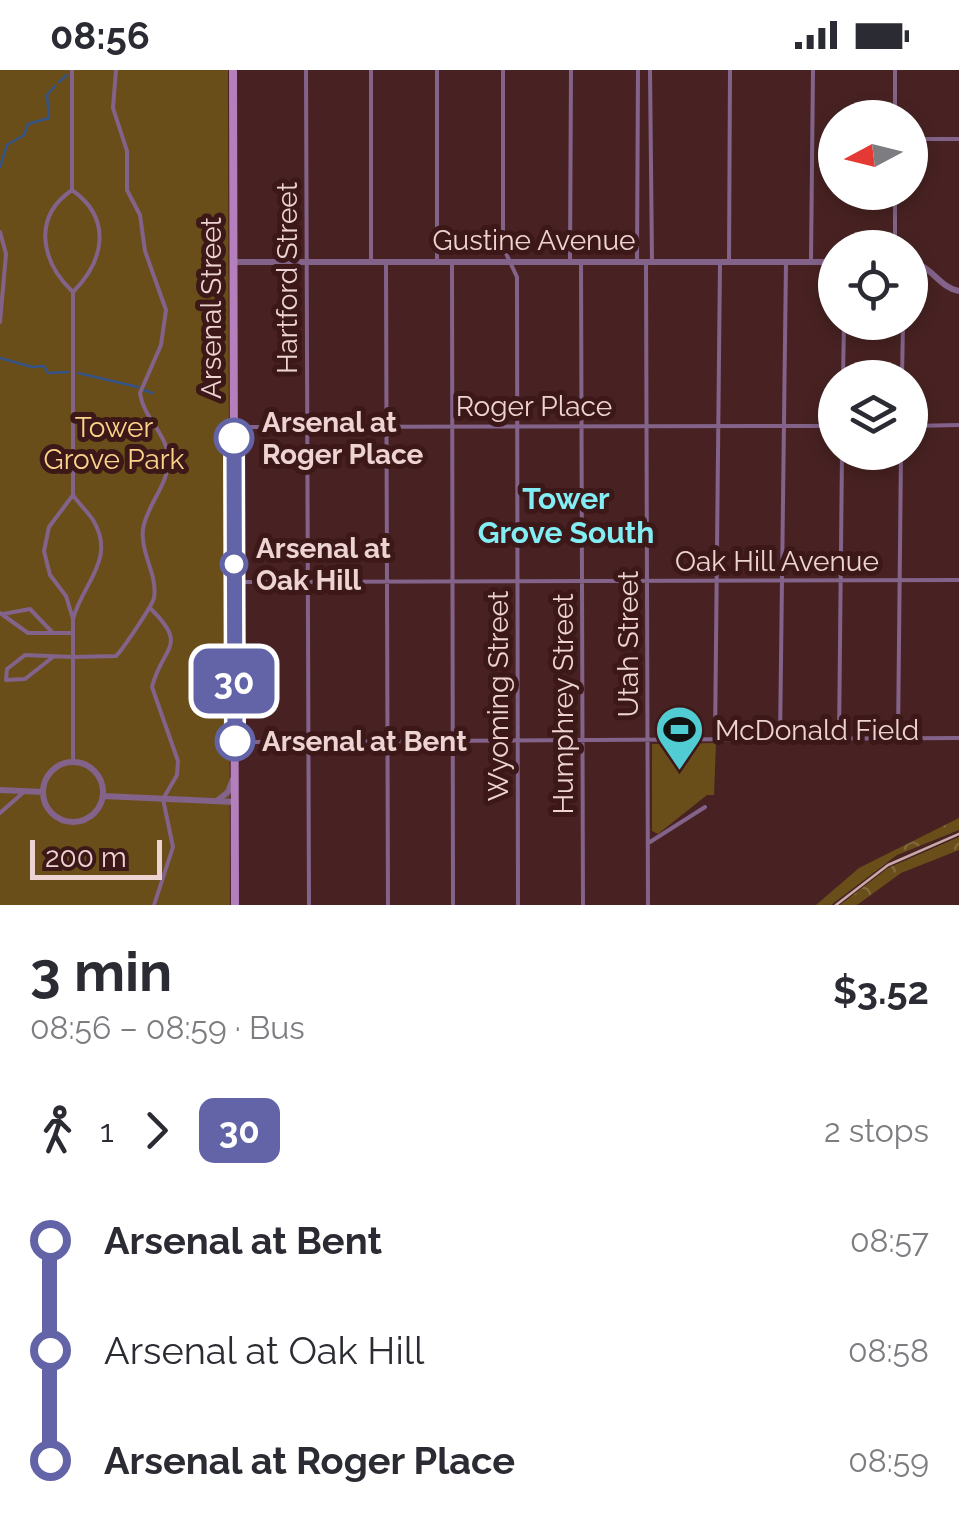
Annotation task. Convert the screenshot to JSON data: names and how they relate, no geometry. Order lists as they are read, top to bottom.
{
  "streets": {
    "main road": ["Arsenal Street"],
    "street": [
      "Gustine Avenue",
      "Hartford Street",
      "Roger Place",
      "Oak Hill Avenue",
      "Utah Street",
      "Wyoming Street",
      "Humphrey Street"
    ]
  },
  "crossings": [
    ["Gustine Avenue", "Hartford Street"],
    ["Gustine Avenue", "Arsenal Street"],
    ["Gustine Avenue", "Utah Street"],
    ["Gustine Avenue", "Wyoming Street"],
    ["Gustine Avenue", "Humphrey Street"],
    ["Hartford Street", "Roger Place"],
    ["Hartford Street", "Oak Hill Avenue"],
    ["Arsenal Street", "Roger Place"],
    ["Arsenal Street", "Oak Hill Avenue"],
    ["Roger Place", "Utah Street"],
    ["Roger Place", "Wyoming Street"],
    ["Roger Place", "Humphrey Street"],
    ["Oak Hill Avenue", "Utah Street"],
    ["Oak Hill Avenue", "Wyoming Street"],
    ["Oak Hill Avenue", "Humphrey Street"]
  ],
  "districts": ["Tower Grove South"],
  "parks": ["Tower Grove Park"],
  "places": {
    "other": ["Arsenal at Roger Place", "Arsenal at Oak Hill", "Arsenal at Bent"],
    "sports": ["McDonald Field"]
  },
  "lines": ["bus line 30"],
  "scale_bar": "200 m",
  "north": "left",
  "page": {
    "status": "08:56",
    "on_map": "30",
    "scale": "200 m",
    "heading": ["3 min", "08:56 – 08:59 · Bus", "$3.52"],
    "legs": ["1", "30", "2 stops"],
    "list": [
      {
        "name": "Arsenal at Bent",
        "value": "08:57"
      },
      {
        "name": "Arsenal at Oak Hill",
        "value": "08:58"
      },
      {
        "name": "Arsenal at Roger Place",
        "value": "08:59"
      }
    ]
  }
}
